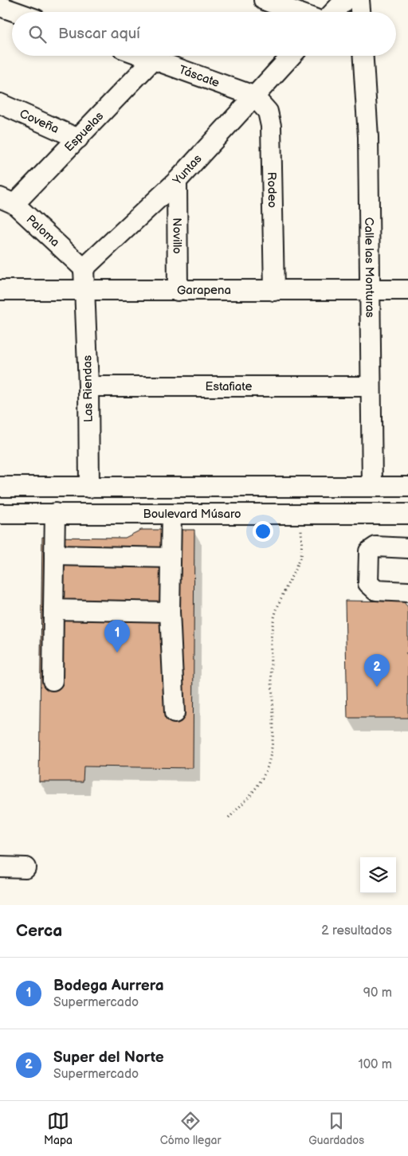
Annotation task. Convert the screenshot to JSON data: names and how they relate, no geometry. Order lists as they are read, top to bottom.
{
  "streets": {
    "street": [
      "Táscate",
      "Coveña",
      "Espuelas",
      "Yuntas",
      "Rodeo",
      "Paloma",
      "Novillo",
      "Calle las Monturas",
      "Garapena",
      "Estafiate",
      "Las Riendas",
      "Boulevard Músaro"
    ]
  },
  "crossings": [
    ["Táscate", "Espuelas"],
    ["Táscate", "Yuntas"],
    ["Táscate", "Rodeo"],
    ["Coveña", "Espuelas"],
    ["Espuelas", "Paloma"],
    ["Yuntas", "Rodeo"],
    ["Yuntas", "Paloma"],
    ["Yuntas", "Novillo"],
    ["Rodeo", "Garapena"],
    ["Novillo", "Garapena"],
    ["Calle las Monturas", "Garapena"],
    ["Calle las Monturas", "Estafiate"],
    ["Garapena", "Las Riendas"],
    ["Estafiate", "Las Riendas"]
  ],
  "page": {
    "search": "Buscar aquí",
    "pins": ["1", "2"],
    "heading": ["Cerca", "2 resultados"],
    "list": [
      {
        "mark": "1",
        "name": "Bodega Aurrera",
        "note": "Supermercado",
        "value": "90 m"
      },
      {
        "mark": "2",
        "name": "Super del Norte",
        "note": "Supermercado",
        "value": "100 m"
      }
    ],
    "nav": ["Mapa", "Cómo llegar", "Guardados"]
  }
}
